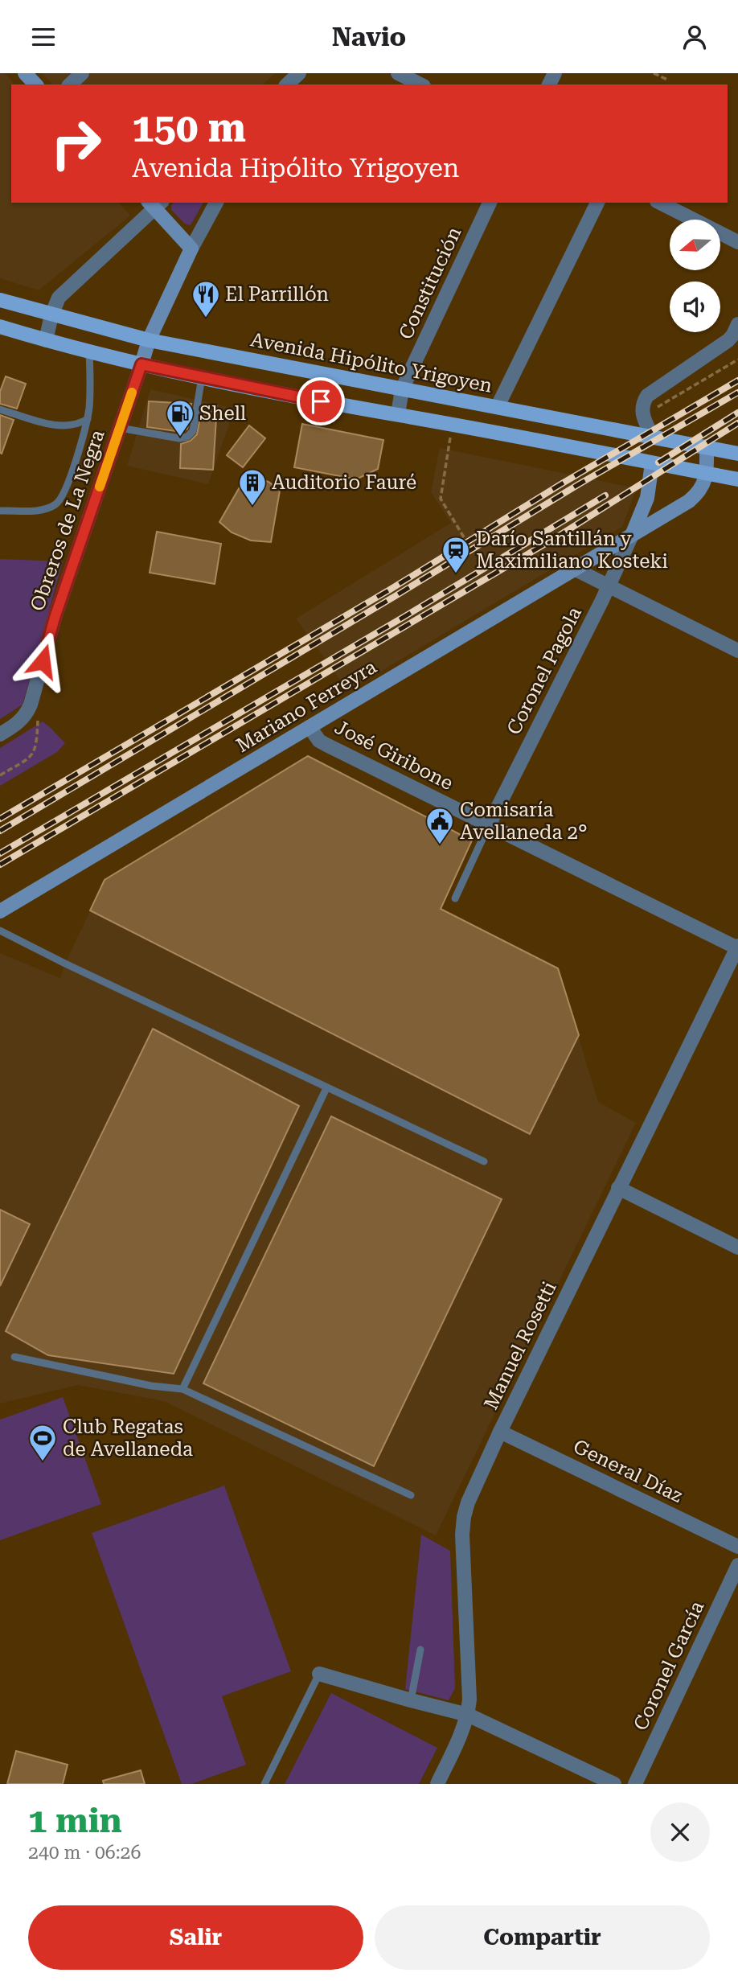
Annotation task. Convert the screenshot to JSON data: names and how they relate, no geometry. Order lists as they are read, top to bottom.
{
  "streets": {
    "main road": ["Avenida Hipólito Yrigoyen"],
    "street": [
      "Constitución",
      "Obreros de La Negra",
      "Coronel Pagola",
      "Mariano Ferreyra",
      "José Giribone",
      "Manuel Rosetti",
      "General Díaz",
      "Coronel García"
    ]
  },
  "crossings": [
    ["Constitución", "Avenida Hipólito Yrigoyen"],
    ["Avenida Hipólito Yrigoyen", "Obreros de La Negra"],
    ["Avenida Hipólito Yrigoyen", "Mariano Ferreyra"],
    ["Coronel Pagola", "Mariano Ferreyra"],
    ["Coronel Pagola", "José Giribone"],
    ["Mariano Ferreyra", "José Giribone"],
    ["José Giribone", "Manuel Rosetti"],
    ["Manuel Rosetti", "General Díaz"]
  ],
  "places": {
    "restaurant": ["El Parrillón"],
    "fuel station": ["Shell"],
    "building": ["Auditorio Fauré"],
    "station": ["Darío Santillán y Maximiliano Kosteki"],
    "public building": ["Comisaría Avellaneda 2°"],
    "sports": ["Club Regatas de Avellaneda"]
  },
  "north": "left",
  "page": {
    "header": "Navio",
    "turn": ["150 m", "Avenida Hipólito Yrigoyen"],
    "heading": ["1 min", "240 m · 06:26"],
    "buttons": ["Salir", "Compartir"]
  }
}
